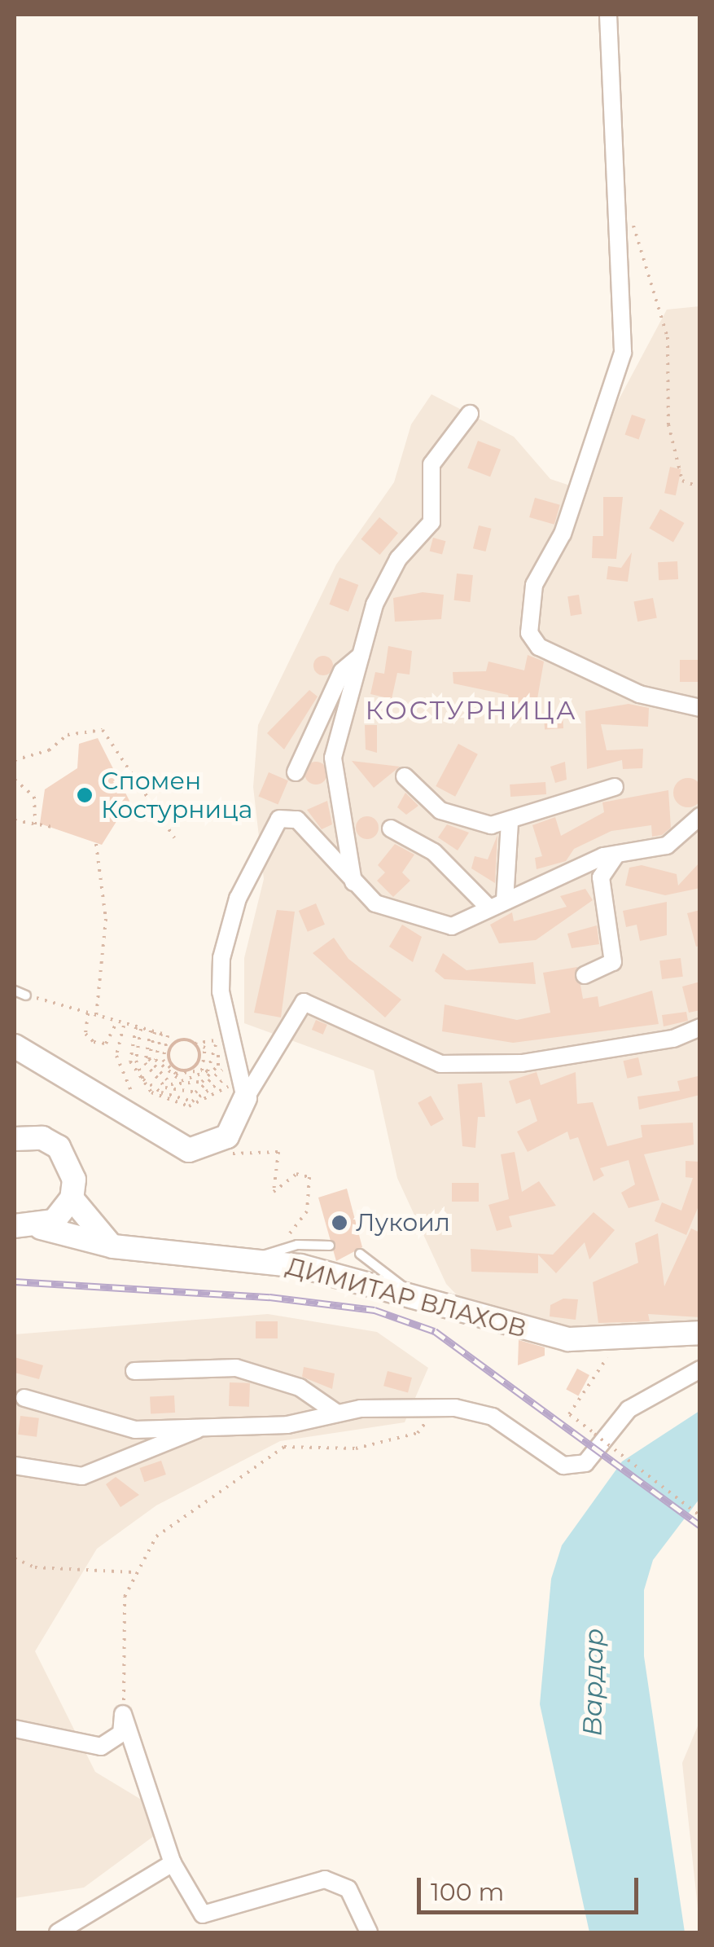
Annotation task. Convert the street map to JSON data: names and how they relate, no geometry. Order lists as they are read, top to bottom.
{
  "streets": {
    "main road": ["ДИМИТАР ВЛАХОВ"]
  },
  "districts": ["КОСТУРНИЦА"],
  "water": ["Вардар"],
  "places": ["Спомен Костурница", "Лукоил"],
  "scale_bar": "100 m"
}
